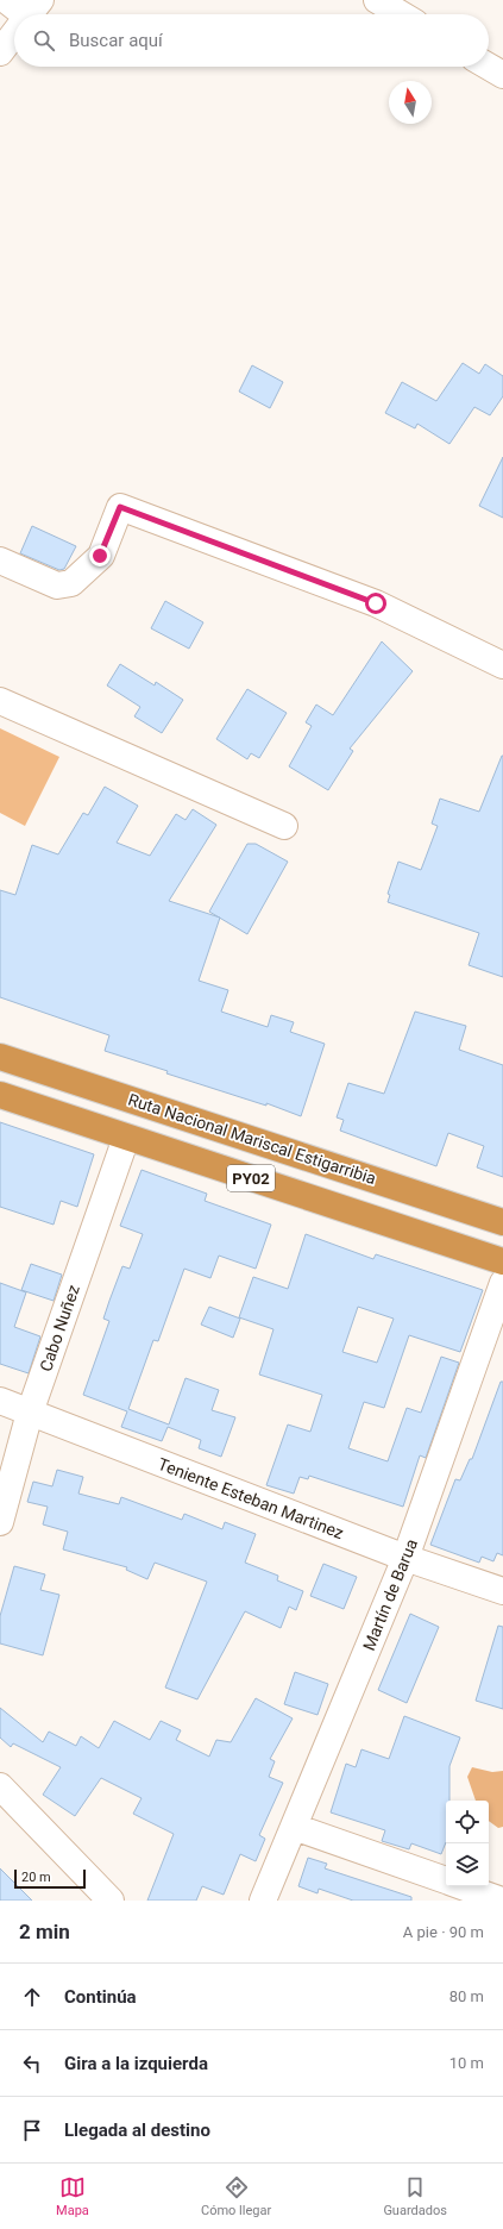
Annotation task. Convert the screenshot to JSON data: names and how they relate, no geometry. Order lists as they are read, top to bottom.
{
  "streets": {
    "highway": ["Ruta Nacional Mariscal Estigarribia", "PY02"],
    "street": ["Cabo Nuñez", "Teniente Esteban Martinez", "Martín de Barua"]
  },
  "crossings": [
    ["PY02", "Cabo Nuñez"],
    ["Cabo Nuñez", "Teniente Esteban Martinez"],
    ["Teniente Esteban Martinez", "Martín de Barua"]
  ],
  "scale_bar": "20 m",
  "north": "top",
  "page": {
    "search": "Buscar aquí",
    "scale": "20 m",
    "heading": ["2 min", "A pie · 90 m"],
    "list": [
      ["Continúa", "80 m"],
      ["Gira a la izquierda", "10 m"],
      "Llegada al destino"
    ],
    "nav": ["Mapa", "Cómo llegar", "Guardados"]
  }
}
